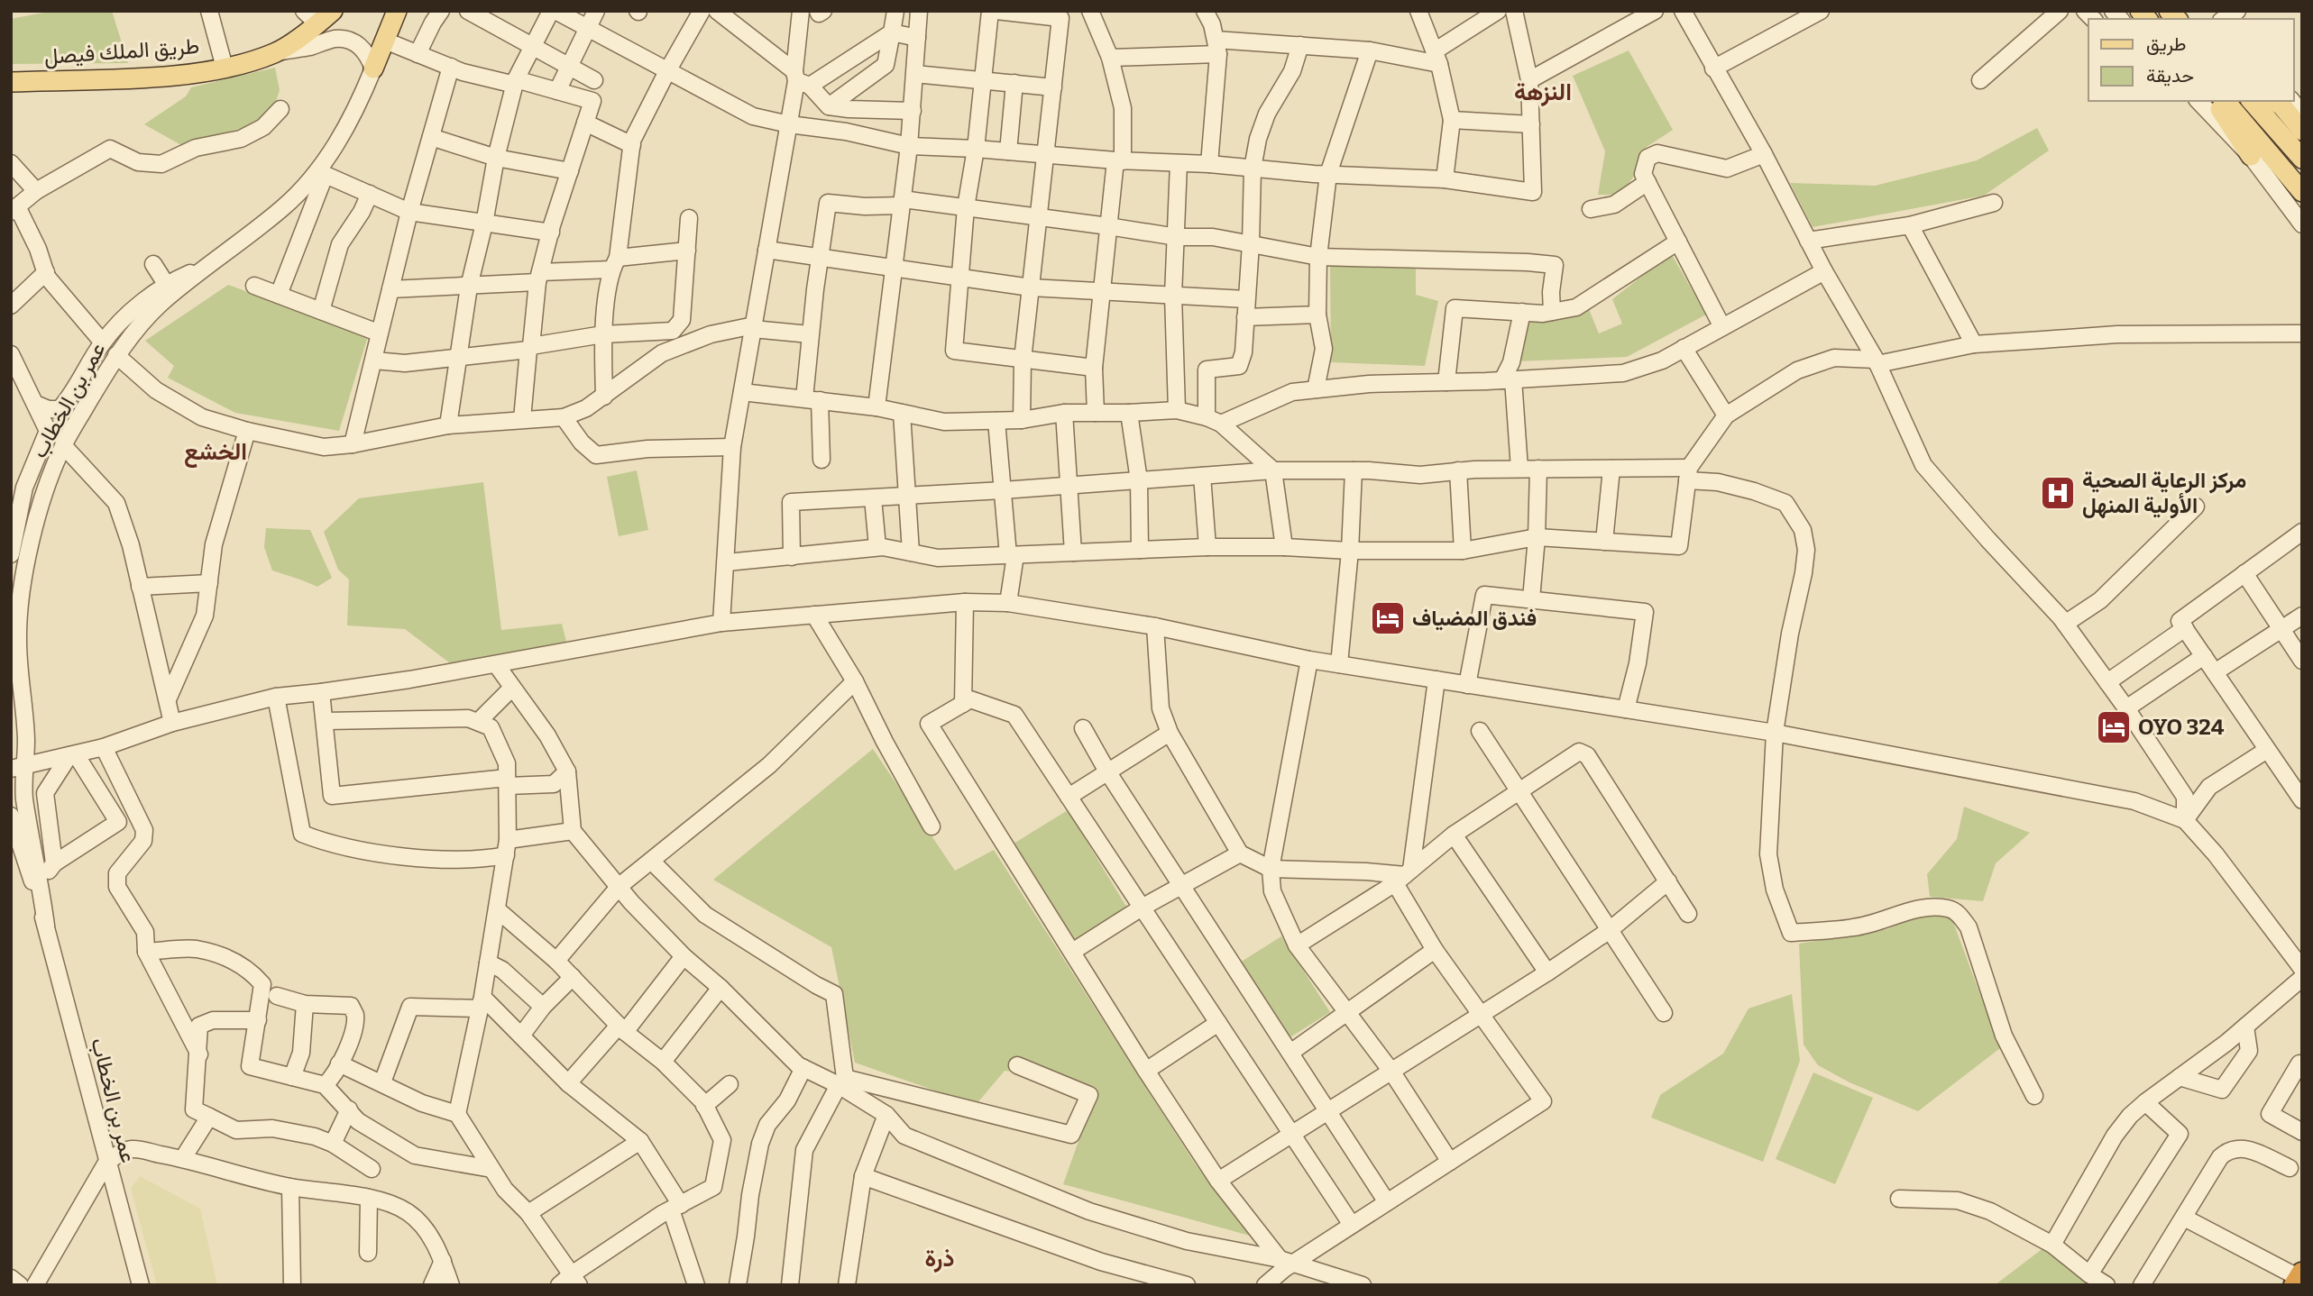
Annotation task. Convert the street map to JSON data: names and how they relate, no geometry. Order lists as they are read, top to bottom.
{
  "streets": {
    "main road": ["طريق الملك فيصل"],
    "street": ["عمر بن الخطاب"]
  },
  "districts": ["النزهة", "الخشع", "ذرة"],
  "places": {
    "hospital": ["مركز الرعاية الصحية الأولية المنهل"],
    "hotel": ["فندق المضياف", "OYO 324"]
  },
  "legend": ["طريق", "حديقة"]
}
